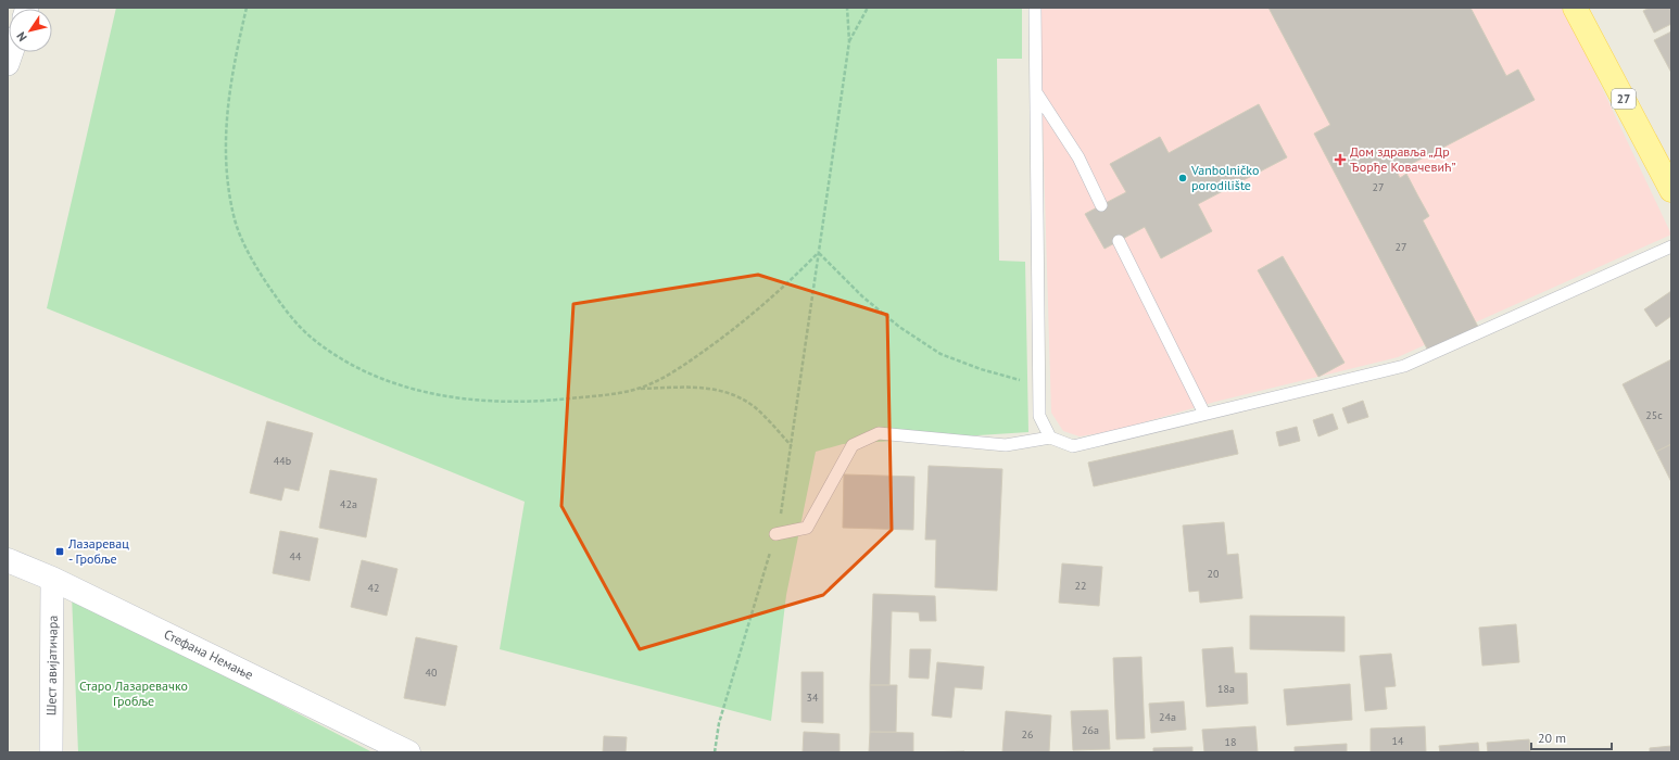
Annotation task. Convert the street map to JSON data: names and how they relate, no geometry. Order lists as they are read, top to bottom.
{
  "streets": {
    "main road": ["27"],
    "street": ["Стефана Немање", "Шест авијатичара"]
  },
  "crossings": [
    ["Стефана Немање", "Шест авијатичара"]
  ],
  "parks": ["Старо Лазаревачко Гробље"],
  "places": {
    "health": ["Дом здравља „Др Ђорђе Ковачевић”"],
    "other": ["Vanbolničko porodilište"],
    "transit": ["Лазаревац - Гробље"]
  },
  "house_numbers": [
    "27",
    "27",
    "25c",
    "44b",
    "42a",
    "44",
    "20",
    "22",
    "42",
    "40",
    "18a",
    "34",
    "24a",
    "26a",
    "26",
    "14",
    "18"
  ],
  "scale_bar": "20 m",
  "north": "bottom left"
}
